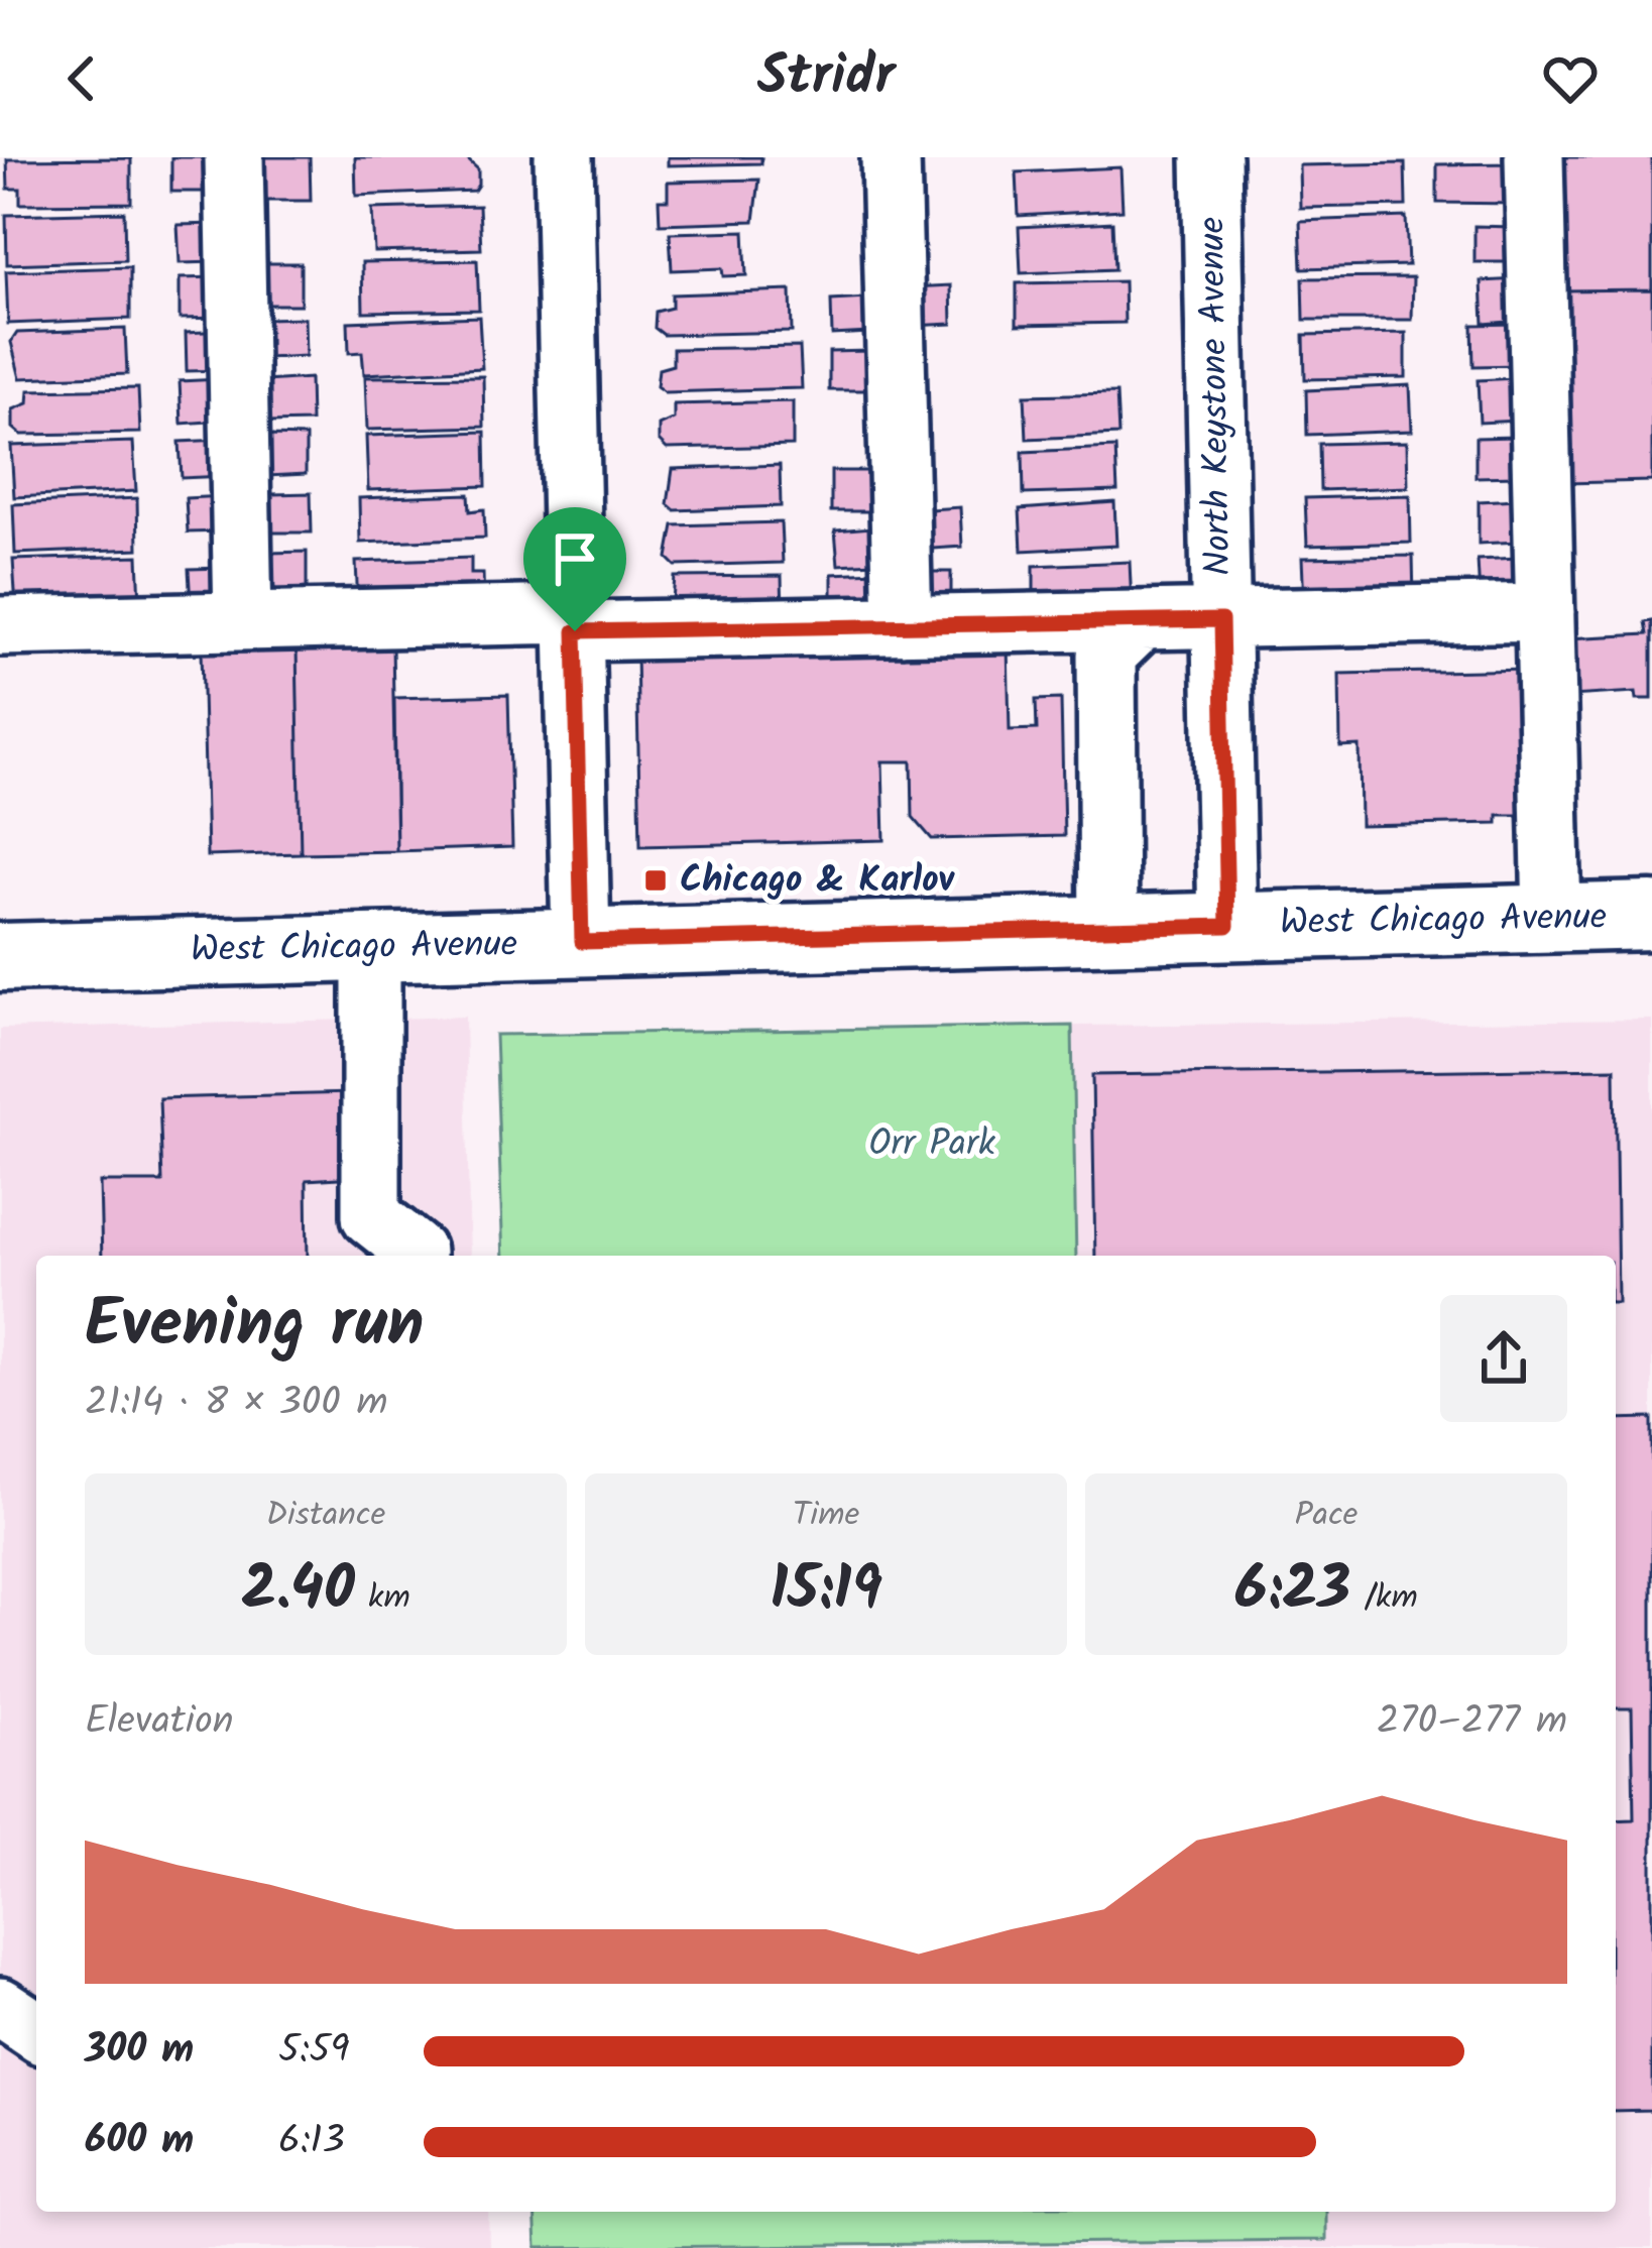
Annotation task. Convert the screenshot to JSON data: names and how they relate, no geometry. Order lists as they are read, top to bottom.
{
  "streets": {
    "main road": ["West Chicago Avenue"],
    "street": ["North Keystone Avenue"]
  },
  "crossings": [
    ["North Keystone Avenue", "West Chicago Avenue"]
  ],
  "parks": ["Orr Park"],
  "places": {
    "transit": ["Chicago & Karlov"]
  },
  "page": {
    "header": "Stridr",
    "heading": ["Evening run", "21:14 · 8 × 300 m"],
    "stats": [
      ["Distance", "2.40 km"],
      ["Time", "15:19"],
      ["Pace", "6:23 /km"]
    ],
    "chart": ["Elevation", "270–277 m"],
    "list": [
      {
        "name": "300 m",
        "note": "5:59"
      },
      {
        "name": "600 m",
        "note": "6:13"
      }
    ]
  }
}
